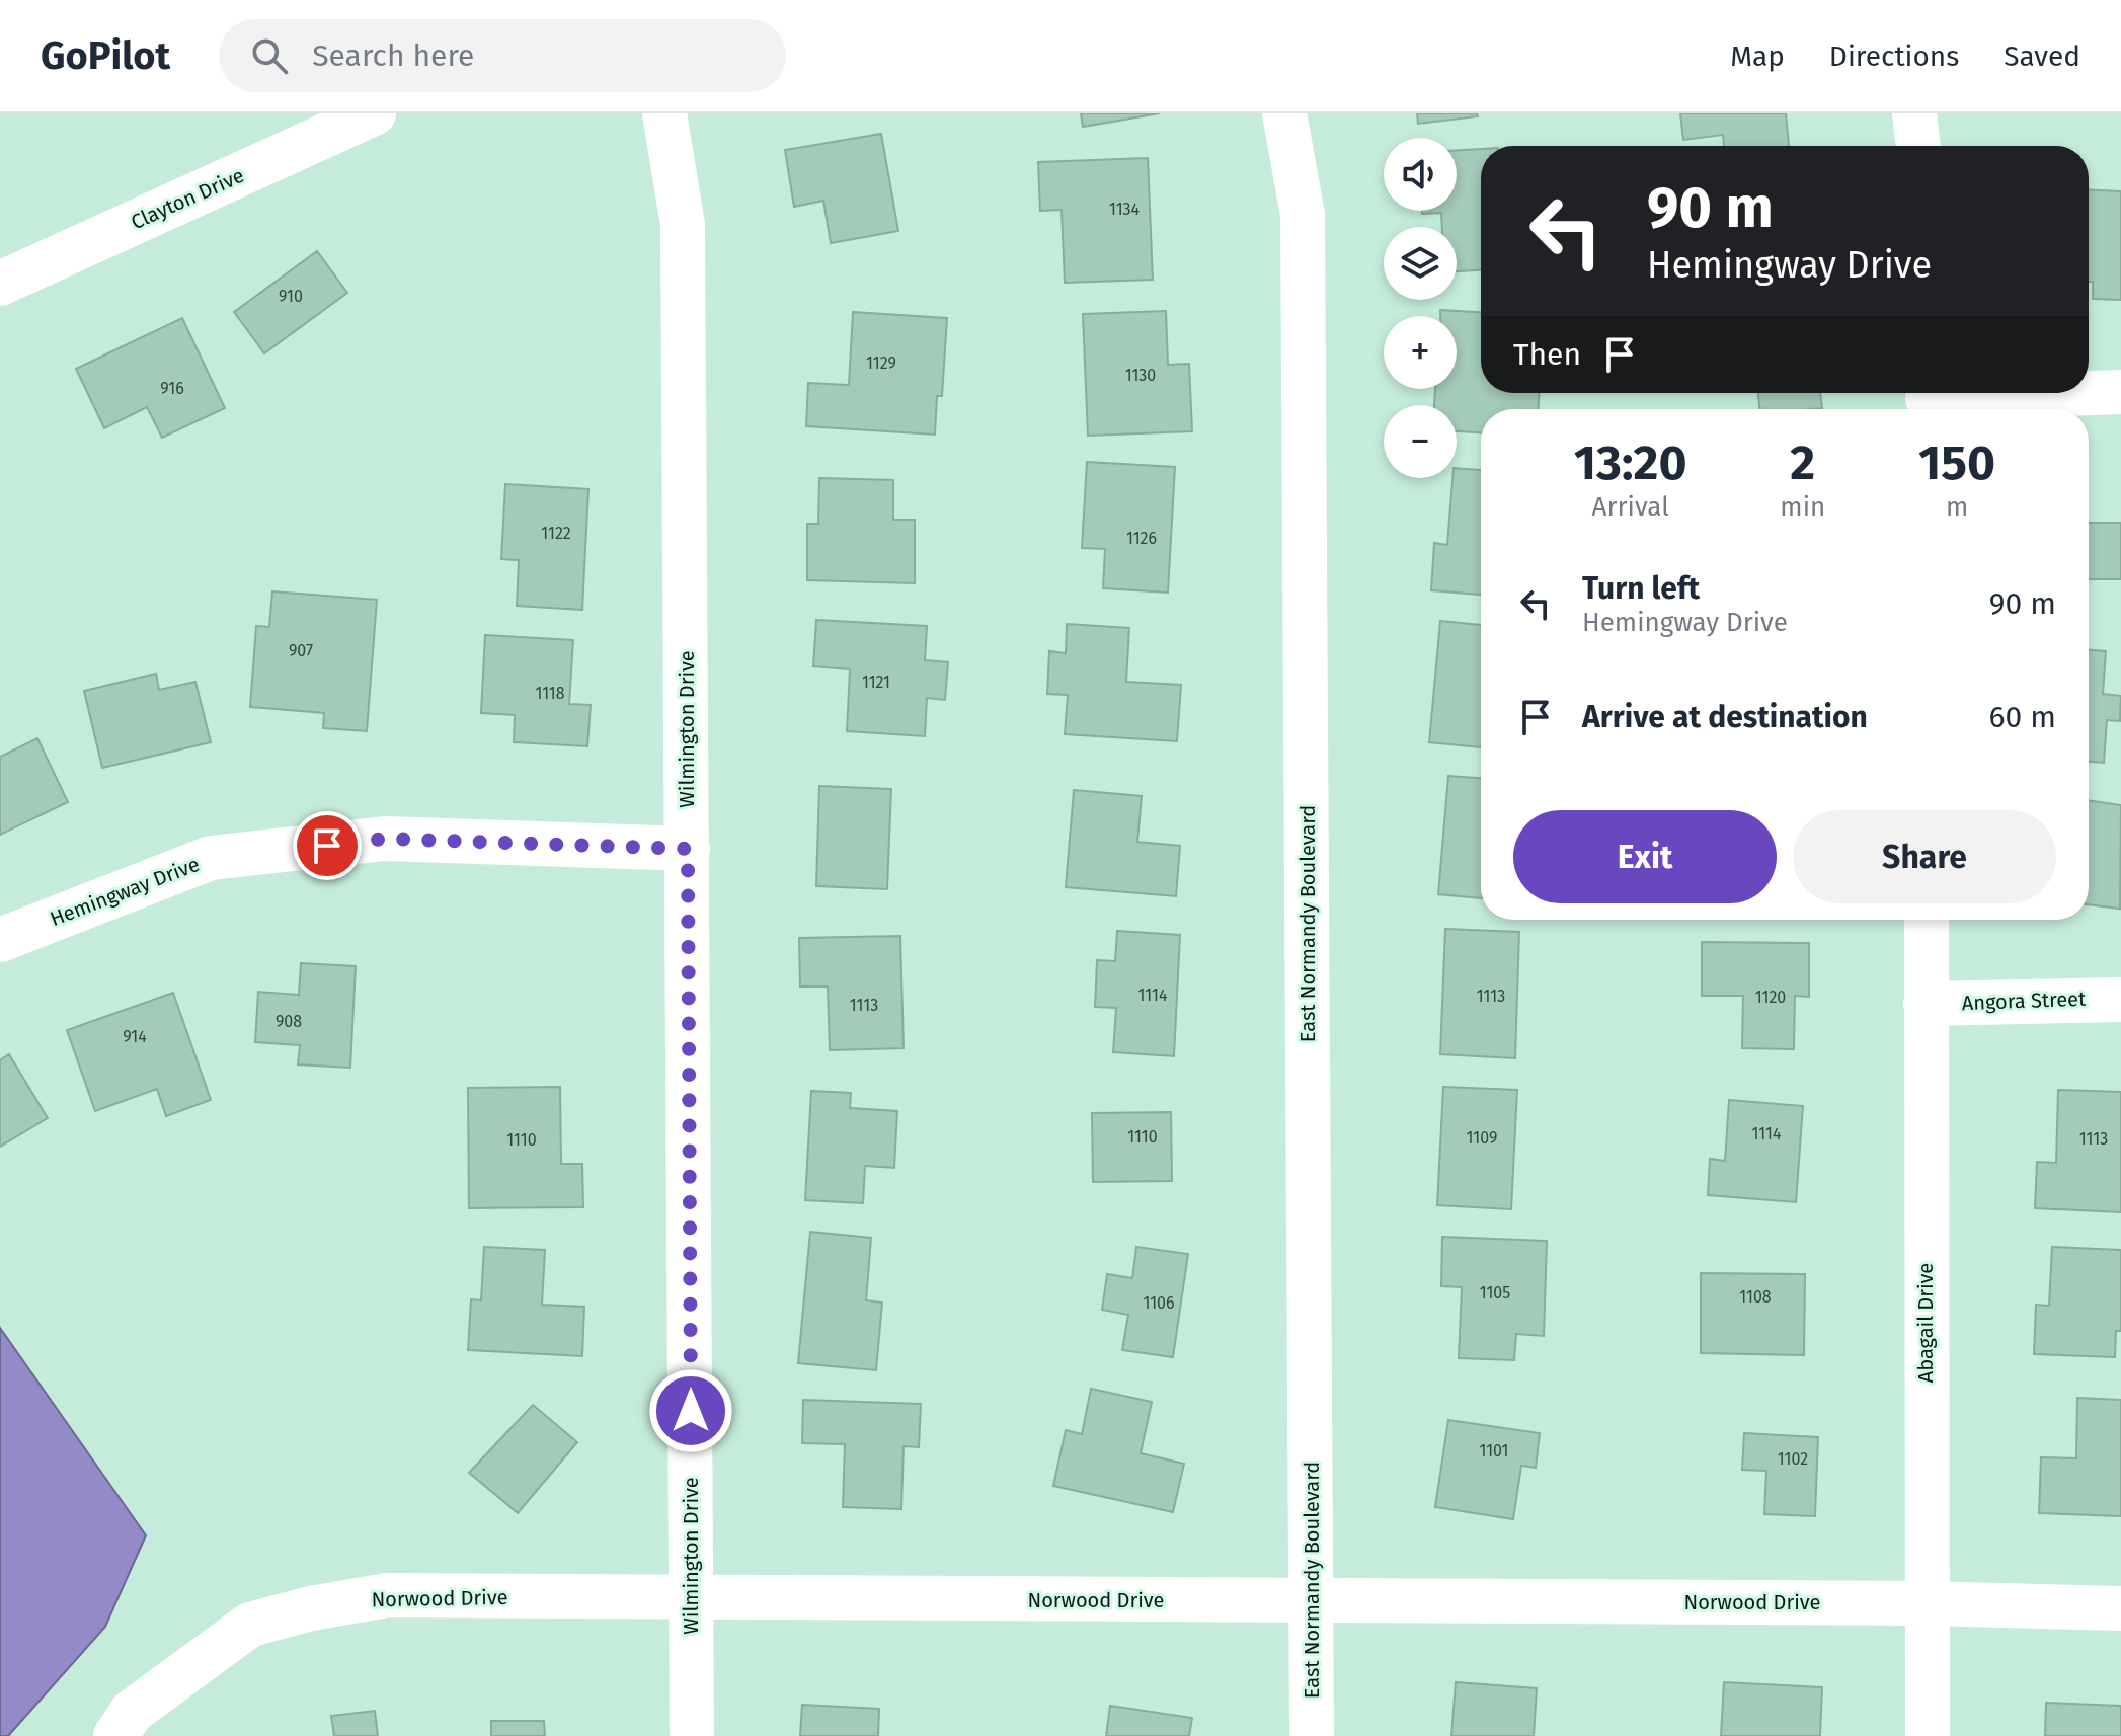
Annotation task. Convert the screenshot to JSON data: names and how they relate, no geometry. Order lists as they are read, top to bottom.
{
  "streets": {
    "street": [
      "Clayton Drive",
      "Wilmington Drive",
      "Hemingway Drive",
      "East Normandy Boulevard",
      "Angora Street",
      "Abagail Drive",
      "Norwood Drive"
    ]
  },
  "crossings": [
    ["Wilmington Drive", "Hemingway Drive"],
    ["Wilmington Drive", "Norwood Drive"],
    ["East Normandy Boulevard", "Norwood Drive"],
    ["Angora Street", "Abagail Drive"],
    ["Abagail Drive", "Norwood Drive"]
  ],
  "house_numbers": [
    "1134",
    "910",
    "1129",
    "1130",
    "916",
    "1122",
    "1126",
    "907",
    "1121",
    "1118",
    "1114",
    "1113",
    "1120",
    "1113",
    "908",
    "914",
    "1114",
    "1110",
    "1109",
    "1113",
    "1110",
    "1105",
    "1108",
    "1106",
    "1101",
    "1102"
  ],
  "page": {
    "header": "GoPilot",
    "search": "Search here",
    "nav": ["Map", "Directions", "Saved"],
    "map_buttons": ["+", "−"],
    "turn": ["90 m", "Hemingway Drive"],
    "then": "Then",
    "eta": [
      "13:20",
      "Arrival",
      "2",
      "min",
      "150",
      "m"
    ],
    "list": [
      {
        "name": "Turn left",
        "note": "Hemingway Drive",
        "value": "90 m"
      },
      {
        "name": "Arrive at destination",
        "value": "60 m"
      }
    ],
    "buttons": ["Exit", "Share"]
  }
}
